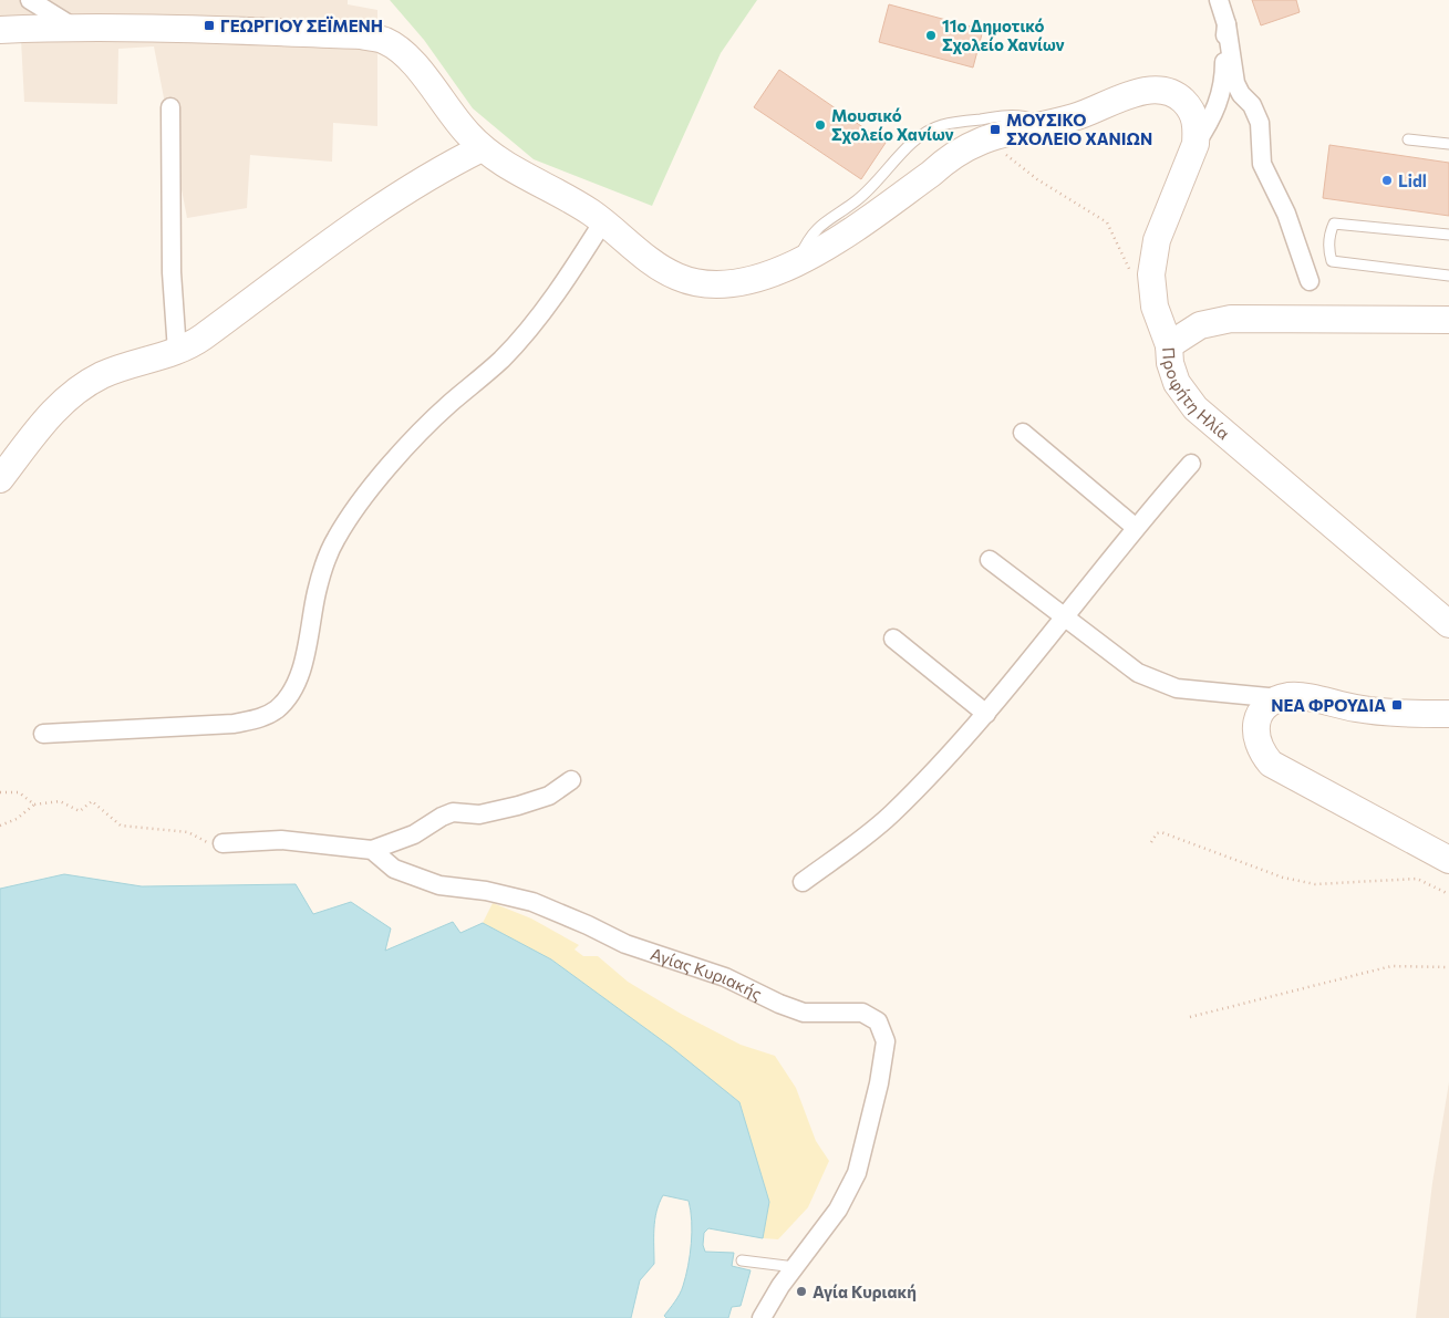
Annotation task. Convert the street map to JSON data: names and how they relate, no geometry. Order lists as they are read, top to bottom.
{
  "streets": {
    "street": ["Προφήτη Ηλία", "Αγίας Κυριακής"]
  },
  "places": {
    "transit": ["ΓΕΩΡΓΙΟΥ ΣΕΪΜΕΝΗ", "ΜΟΥΣΙΚΟ ΣΧΟΛΕΙΟ ΧΑΝΙΩΝ", "ΝΕΑ ΦΡΟΥΔΙΑ"],
    "other": [
      "11o Δημοτικό Σχολείο Χανίων",
      "Μουσικό Σχολείο Χανίων",
      "Lidl",
      "Αγία Κυριακή"
    ]
  }
}
